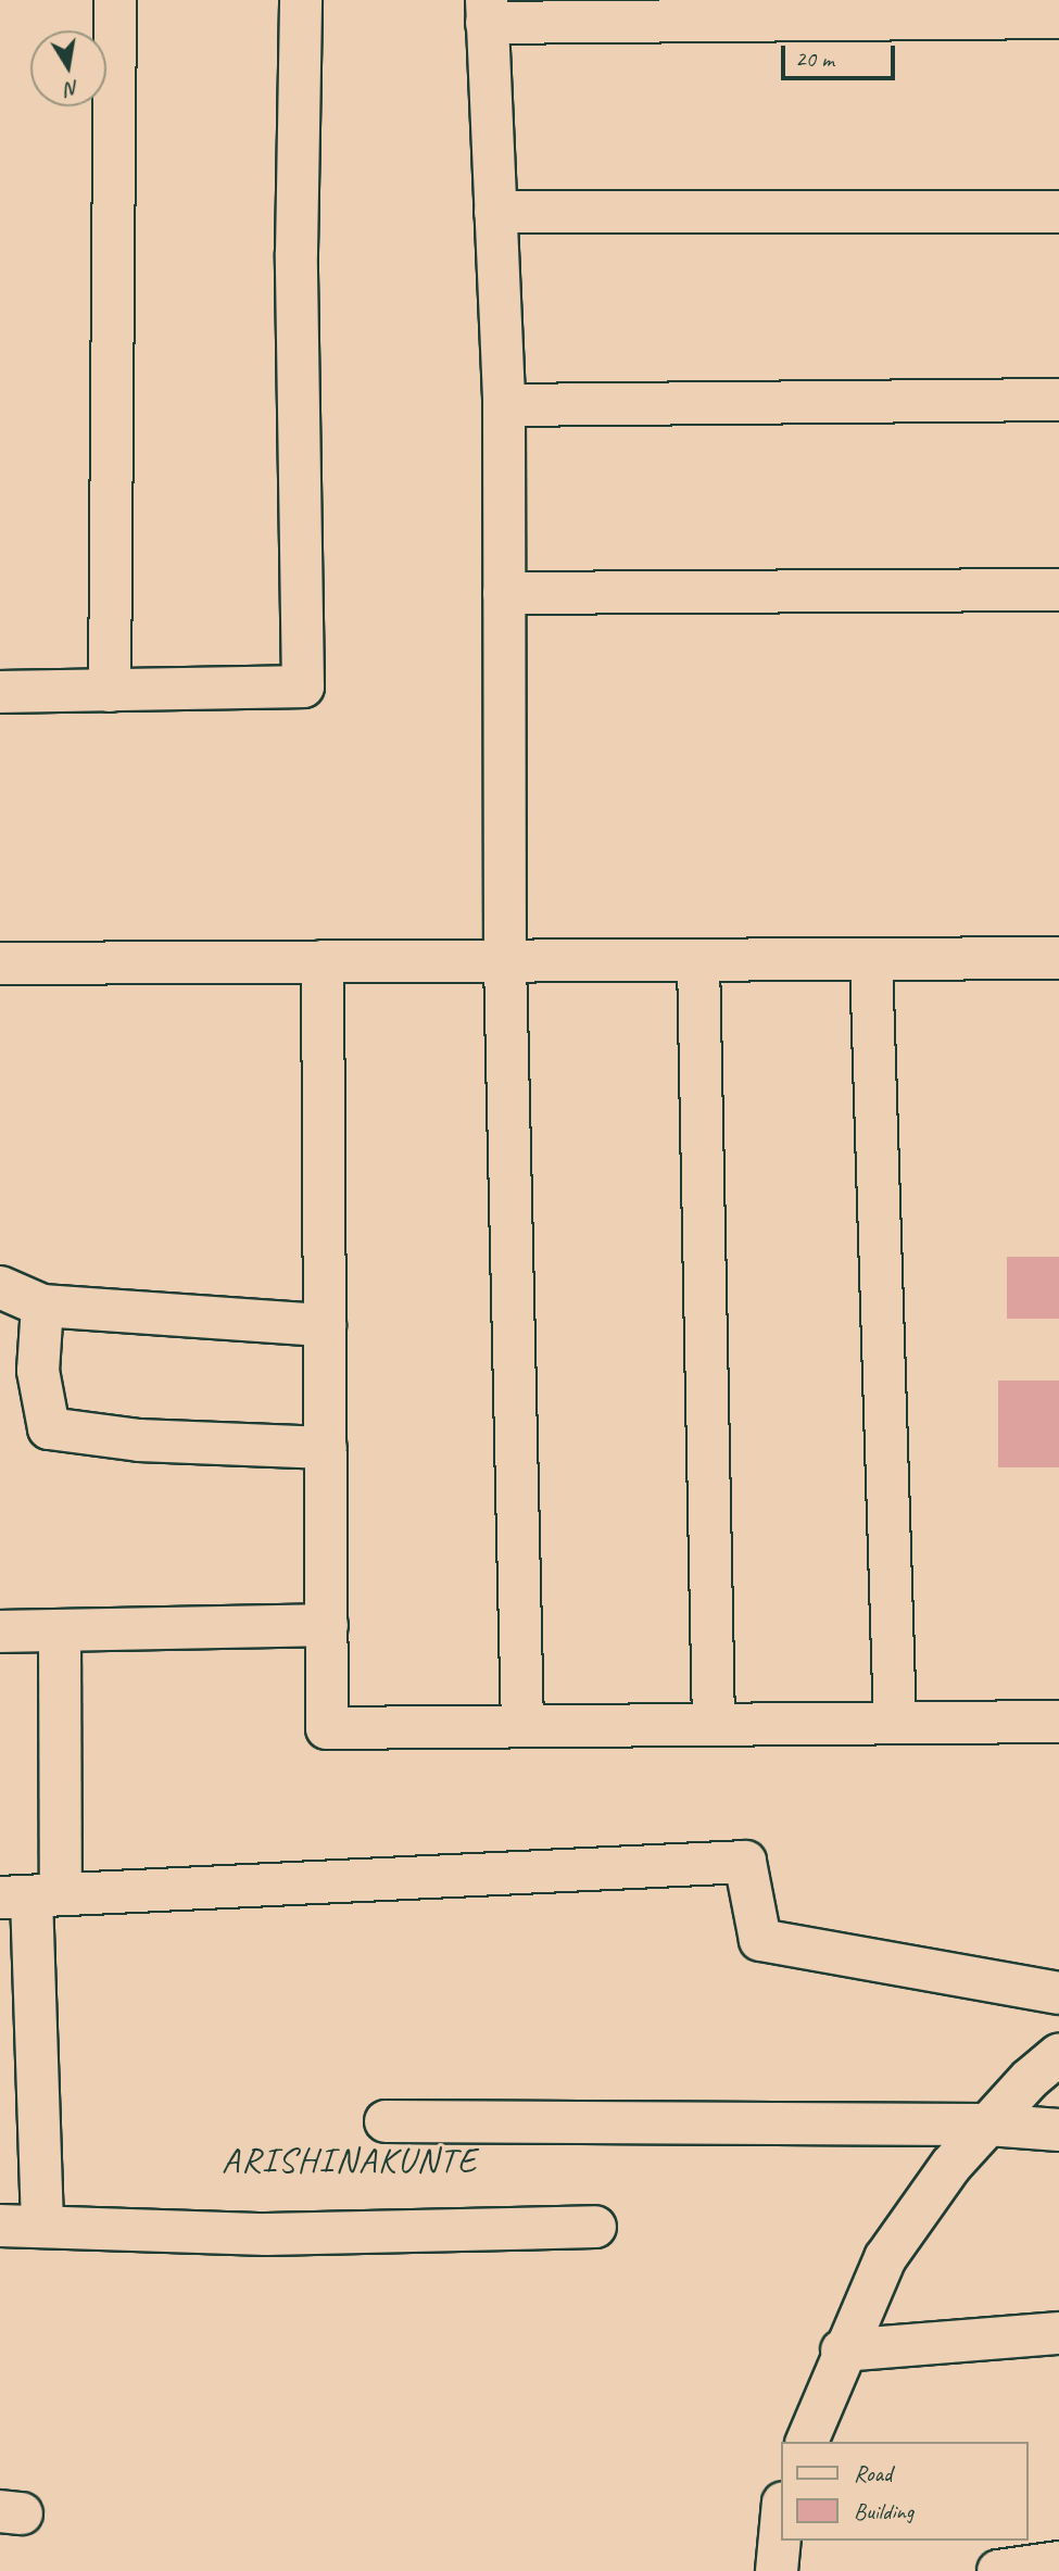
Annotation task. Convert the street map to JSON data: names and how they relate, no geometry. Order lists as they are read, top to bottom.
{
  "districts": ["ARISHINAKUNTE"],
  "legend": ["Road", "Building"],
  "scale_bar": "20 m",
  "north": "bottom"
}
